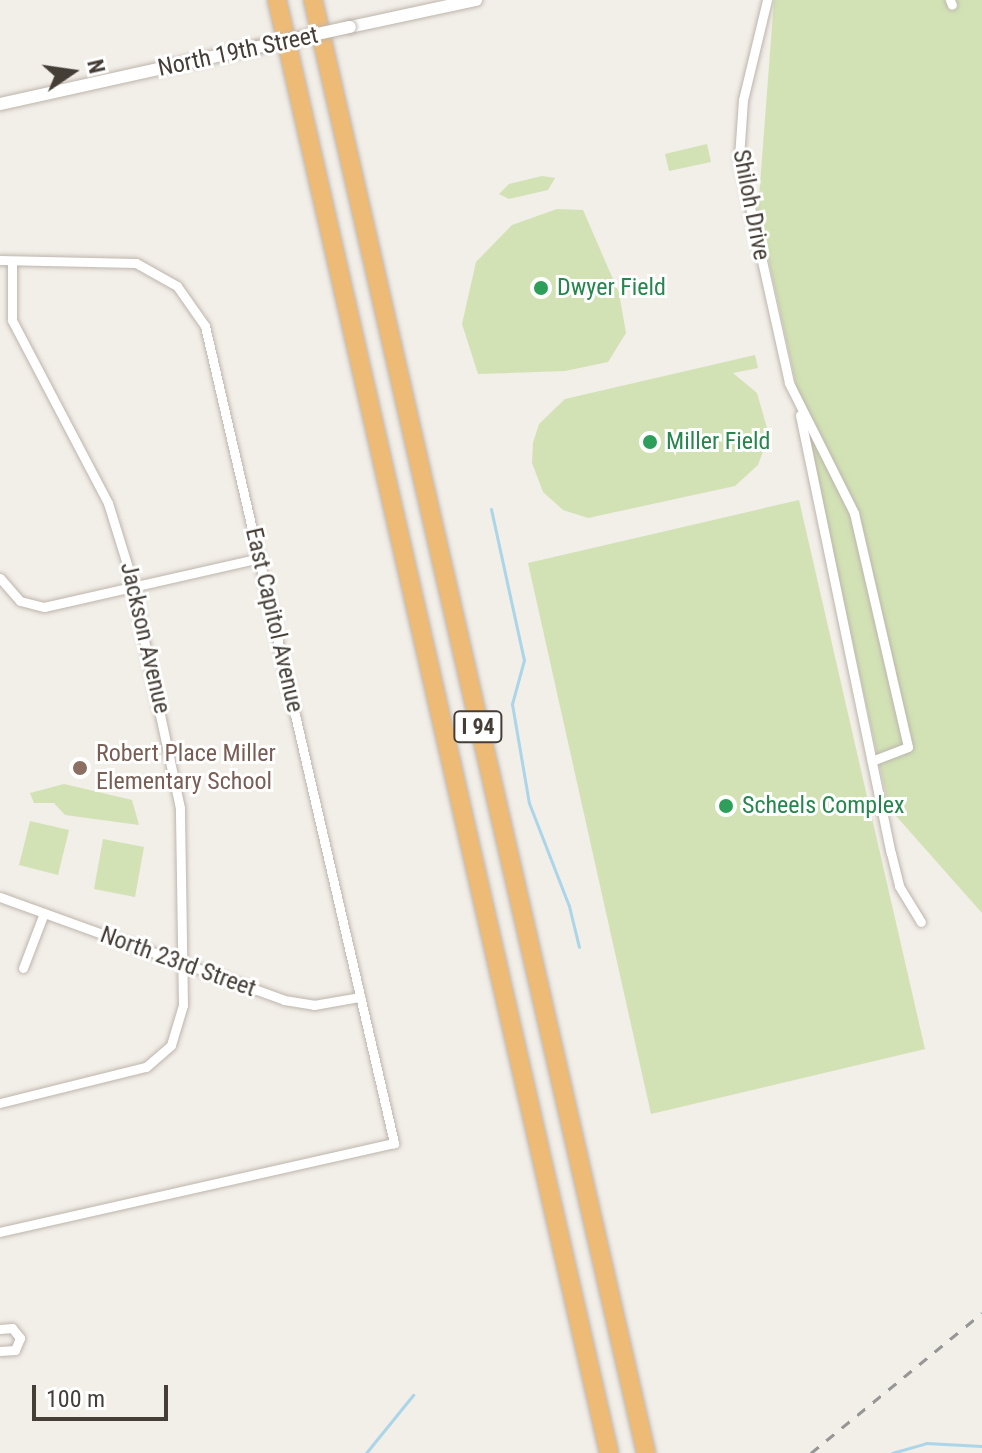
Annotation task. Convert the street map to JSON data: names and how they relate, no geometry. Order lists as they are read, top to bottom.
{
  "streets": {
    "highway": ["I 94"],
    "street": [
      "North 19th Street",
      "Shiloh Drive",
      "East Capitol Avenue",
      "Jackson Avenue",
      "North 23rd Street"
    ]
  },
  "crossings": [
    ["East Capitol Avenue", "Jackson Avenue"],
    ["East Capitol Avenue", "North 23rd Street"],
    ["Jackson Avenue", "North 23rd Street"]
  ],
  "places": [
    "Dwyer Field",
    "Miller Field",
    "Robert Place Miller Elementary School",
    "Scheels Complex"
  ],
  "scale_bar": "100 m",
  "north": "right"
}
